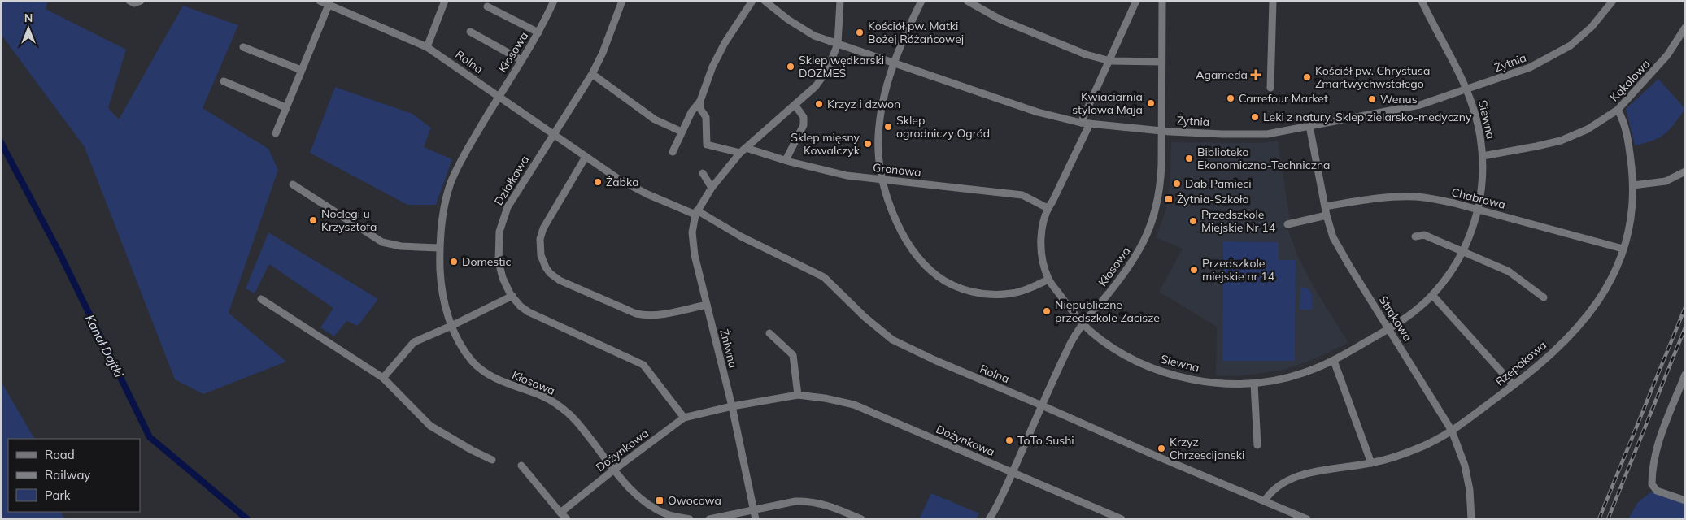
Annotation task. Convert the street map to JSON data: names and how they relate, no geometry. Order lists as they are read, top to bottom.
{
  "streets": {
    "street": [
      "Kłosowa",
      "Rolna",
      "Żytnia",
      "Kąkolowa",
      "Siewna",
      "Gronowa",
      "Działkowa",
      "Chabrowa",
      "Strąkowa",
      "Żniwna",
      "Rzepakowa",
      "Dożynkowa"
    ]
  },
  "crossings": [
    ["Kłosowa", "Rolna"],
    ["Kłosowa", "Żytnia"],
    ["Kłosowa", "Siewna"],
    ["Kłosowa", "Dożynkowa"],
    ["Rolna", "Działkowa"],
    ["Rolna", "Żniwna"],
    ["Rolna", "Rzepakowa"],
    ["Żytnia", "Siewna"],
    ["Żytnia", "Strąkowa"],
    ["Żytnia", "Żniwna"],
    ["Kąkolowa", "Siewna"],
    ["Kąkolowa", "Rzepakowa"],
    ["Siewna", "Gronowa"],
    ["Siewna", "Chabrowa"],
    ["Siewna", "Strąkowa"],
    ["Gronowa", "Żniwna"],
    ["Działkowa", "Dożynkowa"],
    ["Chabrowa", "Strąkowa"],
    ["Chabrowa", "Rzepakowa"],
    ["Strąkowa", "Rzepakowa"],
    ["Żniwna", "Dożynkowa"]
  ],
  "water": ["Kanał Dajtki"],
  "places": {
    "other": [
      "Kościół pw. Matki Bożej Różańcowej",
      "Sklep wędkarski DOZMES",
      "Kościół pw. Chrystusa Zmartwychwstałego",
      "Carrefour Market",
      "Wenus",
      "Kwiaciarnia stylowa Maja",
      "Krzyz i dzwon",
      "Leki z natury. Sklep zielarsko-medyczny",
      "Sklep ogrodniczy Ogród",
      "Sklep mięsny Kowalczyk",
      "Biblioteka Ekonomiczno-Techniczna",
      "Żabka",
      "Dab Pamieci",
      "Noclegi u Krzysztofa",
      "Przedszkole Miejskie Nr 14",
      "Domestic",
      "Przedszkole miejskie nr 14",
      "Niepubliczne przedszkole Zacisze",
      "ToTo Sushi",
      "Krzyz Chrzescijanski"
    ],
    "health": ["Agameda"],
    "transit": ["Żytnia-Szkoła", "Owocowa"]
  },
  "legend": ["Road", "Railway", "Park"],
  "north": "top"
}
